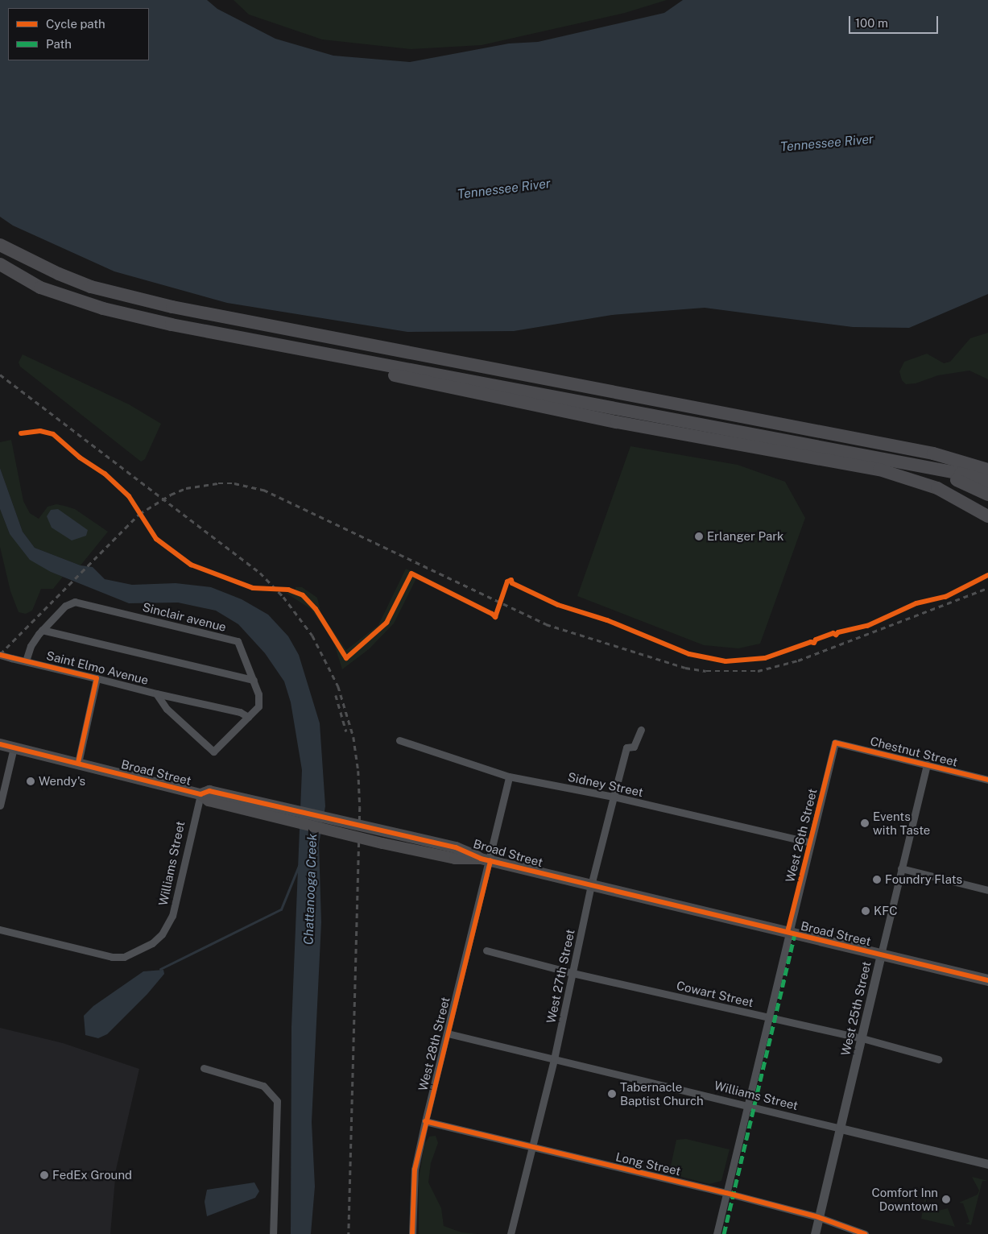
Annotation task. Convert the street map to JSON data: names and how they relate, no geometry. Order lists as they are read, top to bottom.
{
  "streets": {
    "main road": ["Broad Street"],
    "street": [
      "Sinclair avenue",
      "Saint Elmo Avenue",
      "Chestnut Street",
      "Sidney Street",
      "West 26th Street",
      "Williams Street",
      "West 27th Street",
      "Cowart Street",
      "West 25th Street",
      "West 28th Street",
      "Long Street"
    ]
  },
  "crossings": [
    ["Sinclair avenue", "Saint Elmo Avenue"],
    ["Chestnut Street", "West 26th Street"],
    ["Chestnut Street", "West 25th Street"],
    ["Broad Street", "West 26th Street"],
    ["Broad Street", "Williams Street"],
    ["Broad Street", "West 27th Street"],
    ["Broad Street", "West 25th Street"],
    ["Broad Street", "West 28th Street"],
    ["Sidney Street", "West 26th Street"],
    ["Sidney Street", "West 27th Street"],
    ["Sidney Street", "West 28th Street"],
    ["West 26th Street", "Williams Street"],
    ["West 26th Street", "Cowart Street"],
    ["West 26th Street", "Long Street"],
    ["Williams Street", "West 27th Street"],
    ["Williams Street", "West 25th Street"],
    ["Williams Street", "West 28th Street"],
    ["West 27th Street", "Cowart Street"],
    ["West 27th Street", "Long Street"],
    ["Cowart Street", "West 25th Street"],
    ["West 25th Street", "Long Street"],
    ["West 28th Street", "Long Street"]
  ],
  "water": ["Tennessee River", "Chattanooga Creek"],
  "places": [
    "Erlanger Park",
    "Wendy's",
    "Events with Taste",
    "Foundry Flats",
    "KFC",
    "Tabernacle Baptist Church",
    "FedEx Ground",
    "Comfort Inn Downtown"
  ],
  "legend": ["Cycle path", "Path"],
  "scale_bar": "100 m"
}
